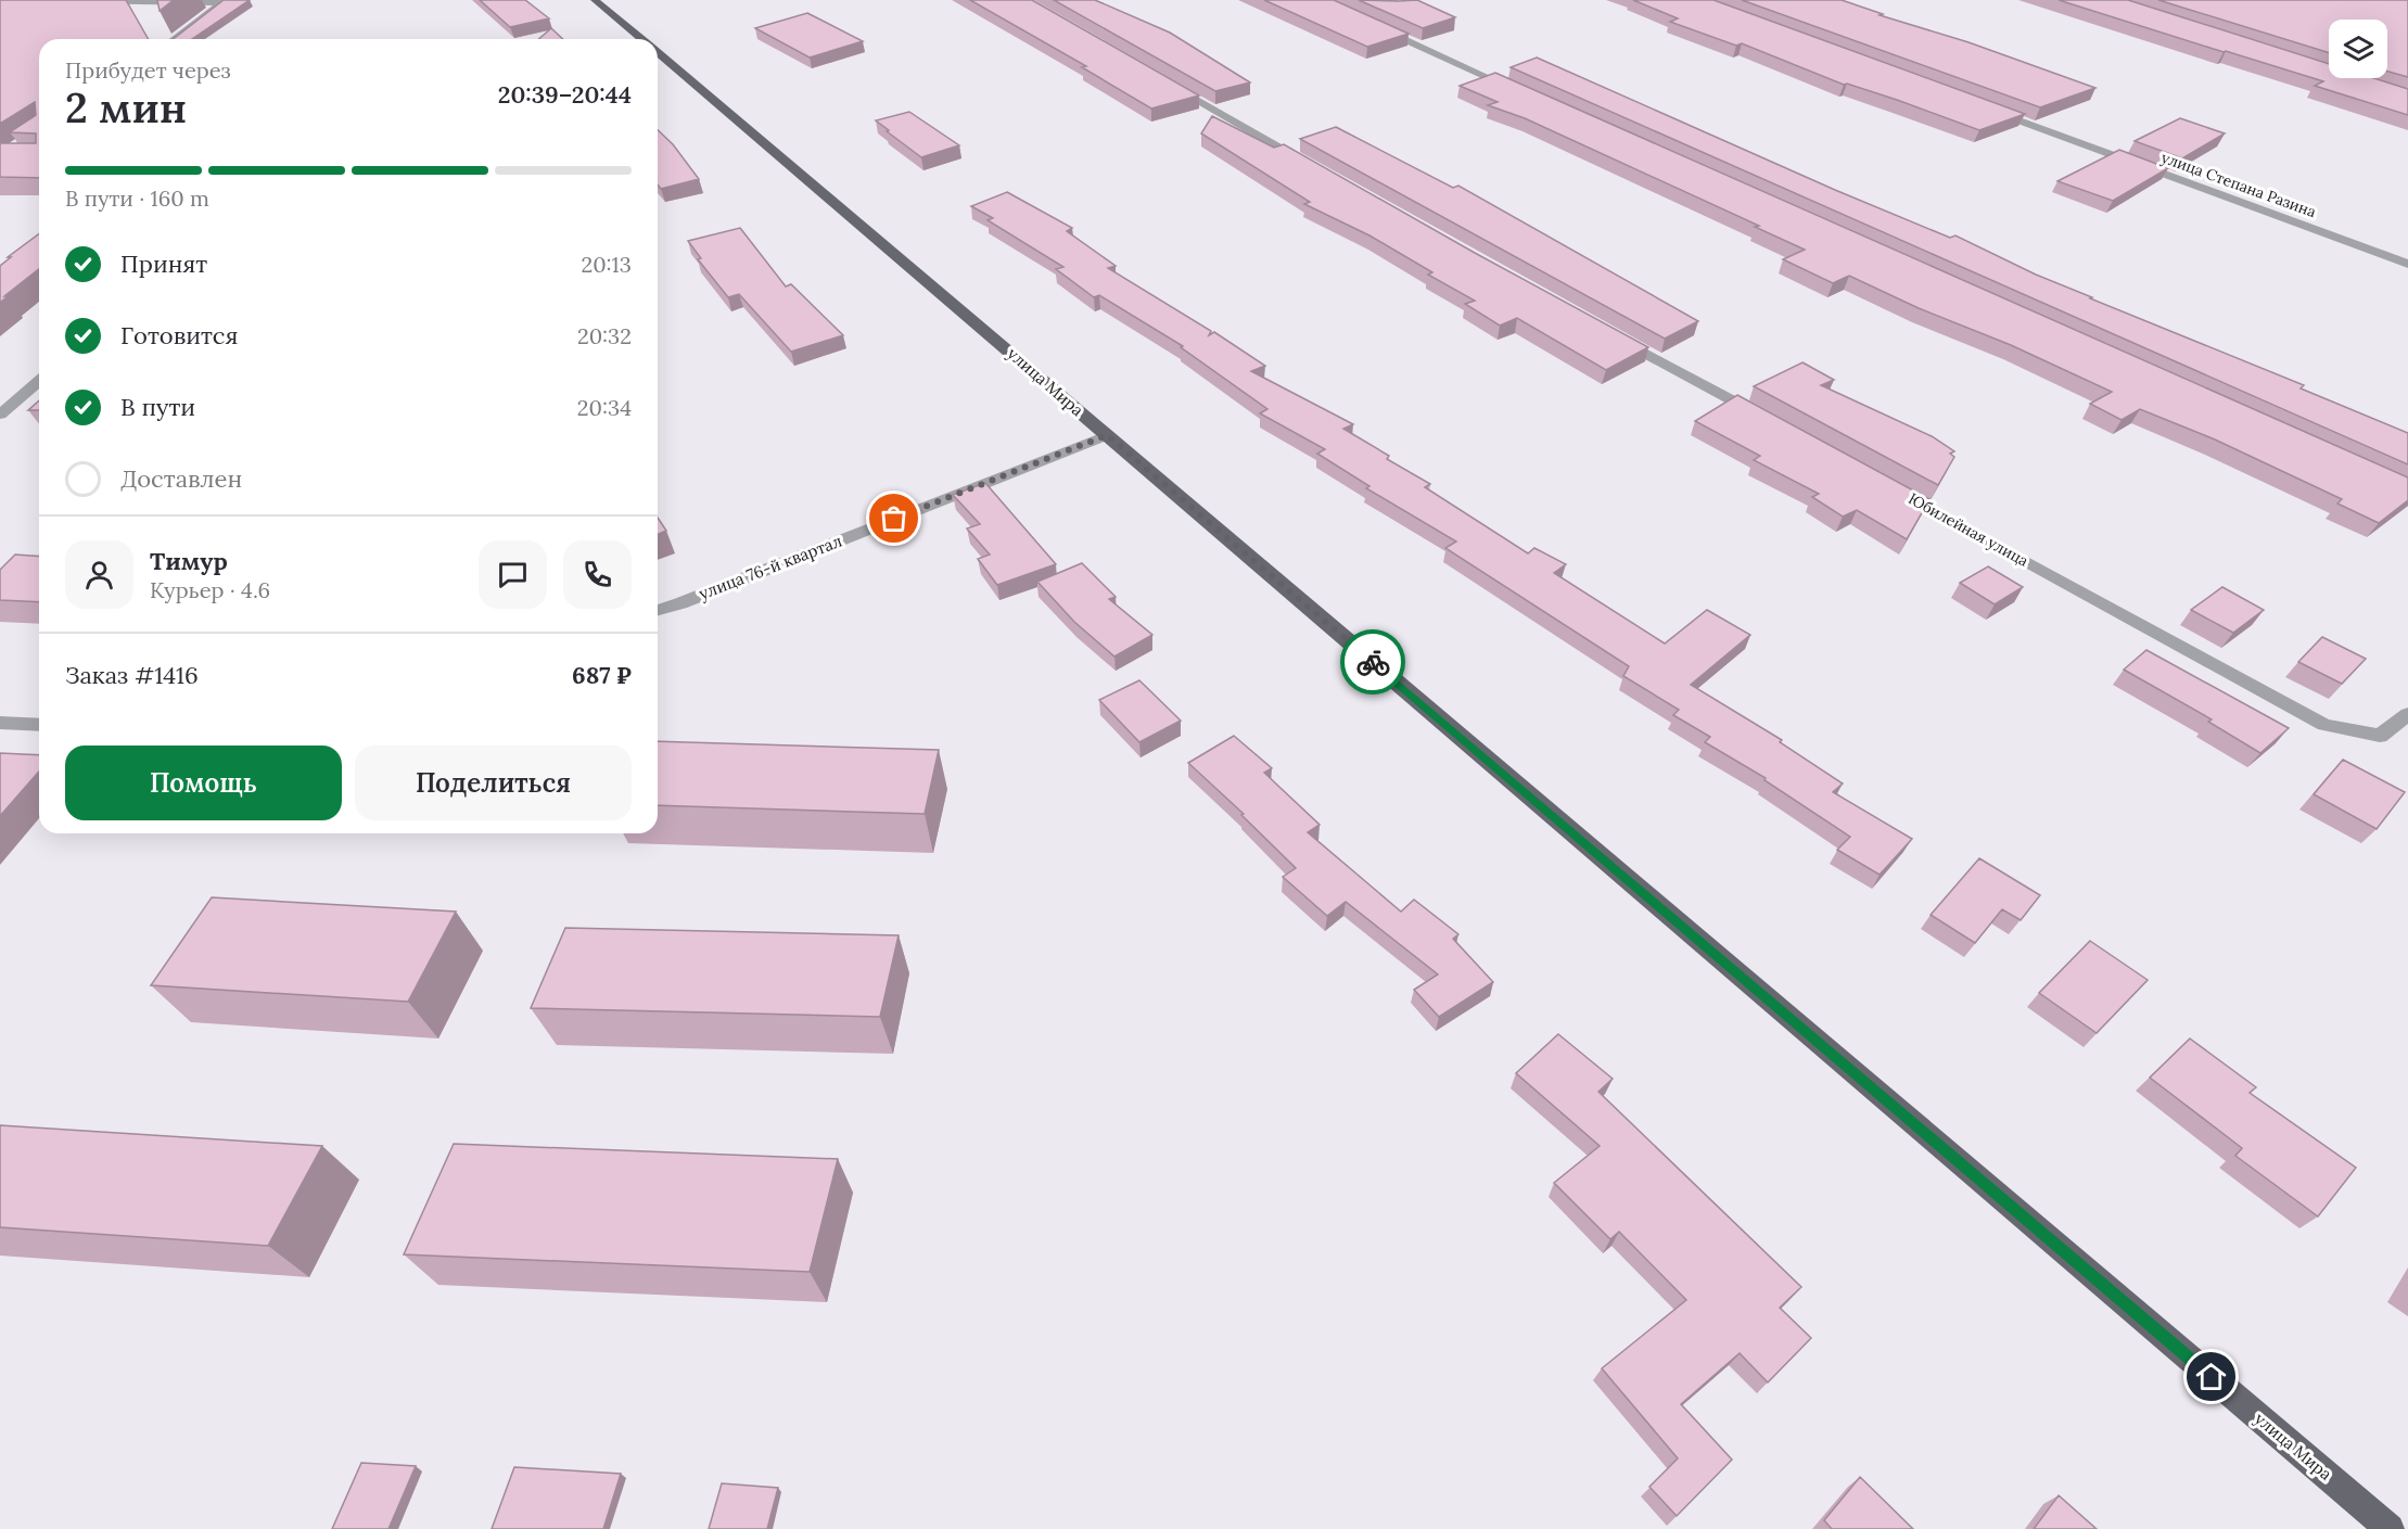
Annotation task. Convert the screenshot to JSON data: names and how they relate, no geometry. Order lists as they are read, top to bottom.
{
  "streets": {
    "main road": ["улица Мира"],
    "street": ["улица Степана Разина", "Юбилейная улица", "улица 76-й квартал"]
  },
  "crossings": [
    ["улица Мира", "улица 76-й квартал"]
  ],
  "page": {
    "heading": ["2 мин", "Прибудет через", "20:39–20:44"],
    "panel": [
      "Тимур",
      "Курьер · 4.6",
      "Заказ #1416",
      "687 ₽"
    ],
    "bar": "В пути · 160 m",
    "list": [
      ["Принят", "20:13"],
      ["Готовится", "20:32"],
      ["В пути", "20:34"],
      "Доставлен"
    ],
    "buttons": ["Помощь", "Поделиться"]
  }
}
